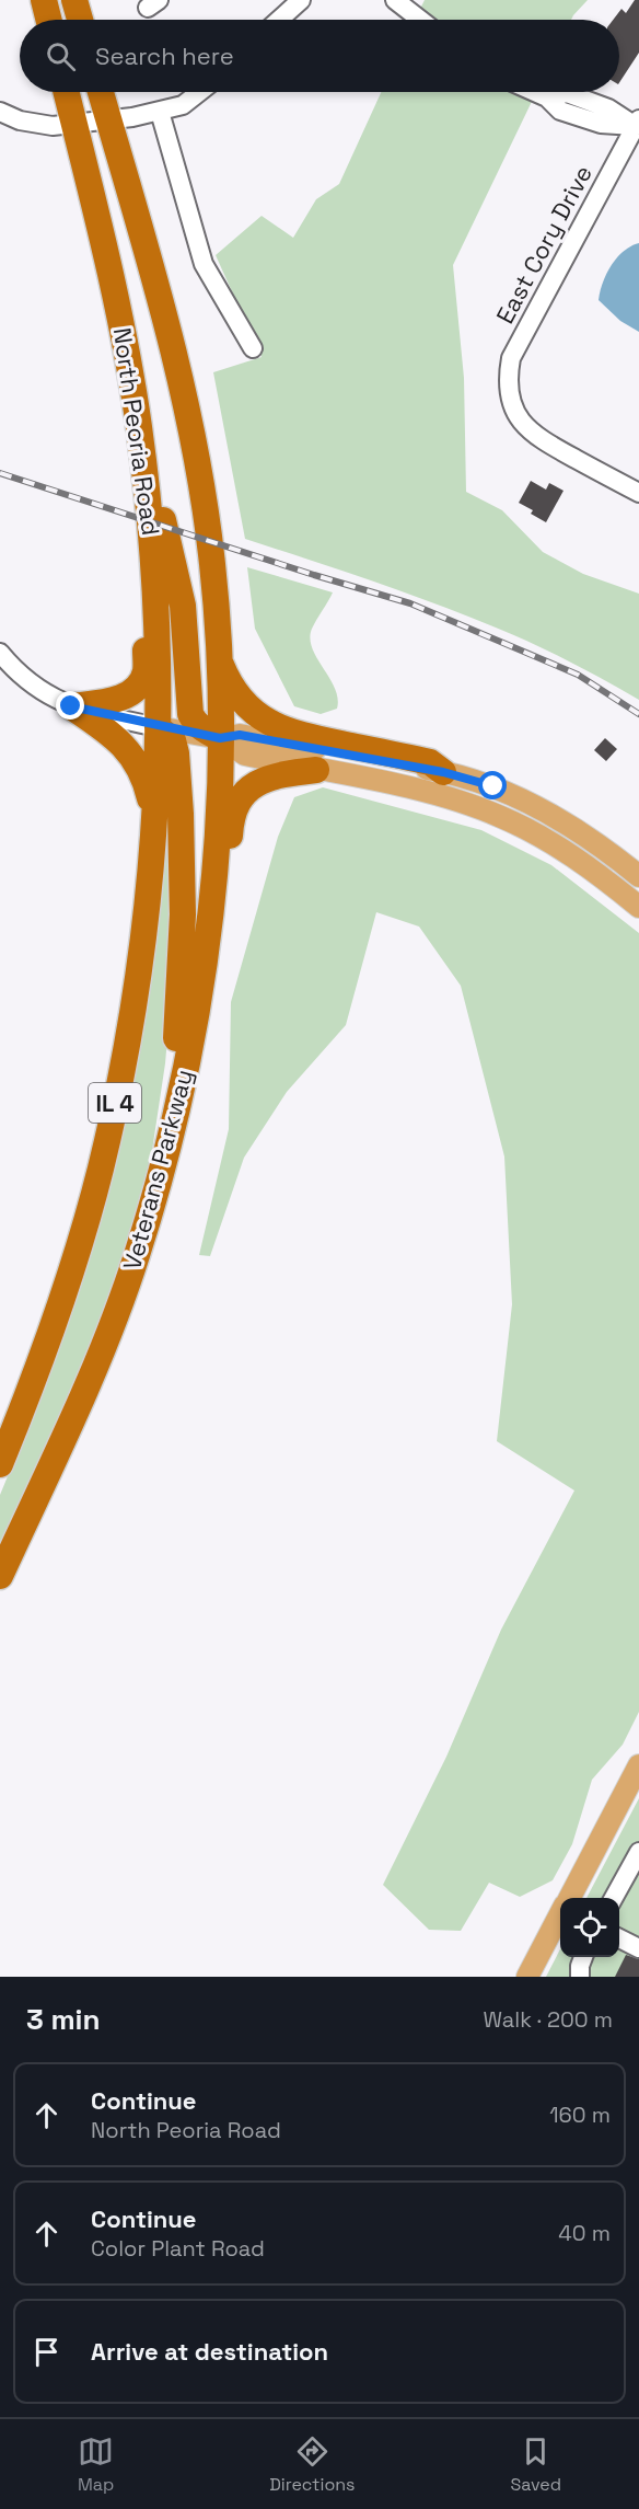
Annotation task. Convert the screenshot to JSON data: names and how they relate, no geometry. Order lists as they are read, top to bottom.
{
  "streets": {
    "highway": ["North Peoria Road", "IL 4", "Veterans Parkway"],
    "street": ["East Cory Drive"]
  },
  "crossings": [
    ["North Peoria Road", "IL 4"],
    ["North Peoria Road", "Veterans Parkway"]
  ],
  "page": {
    "search": "Search here",
    "heading": ["3 min", "Walk · 200 m"],
    "list": [
      ["Continue", "North Peoria Road", "160 m"],
      ["Continue", "Color Plant Road", "40 m"],
      "Arrive at destination"
    ],
    "nav": ["Map", "Directions", "Saved"]
  }
}
